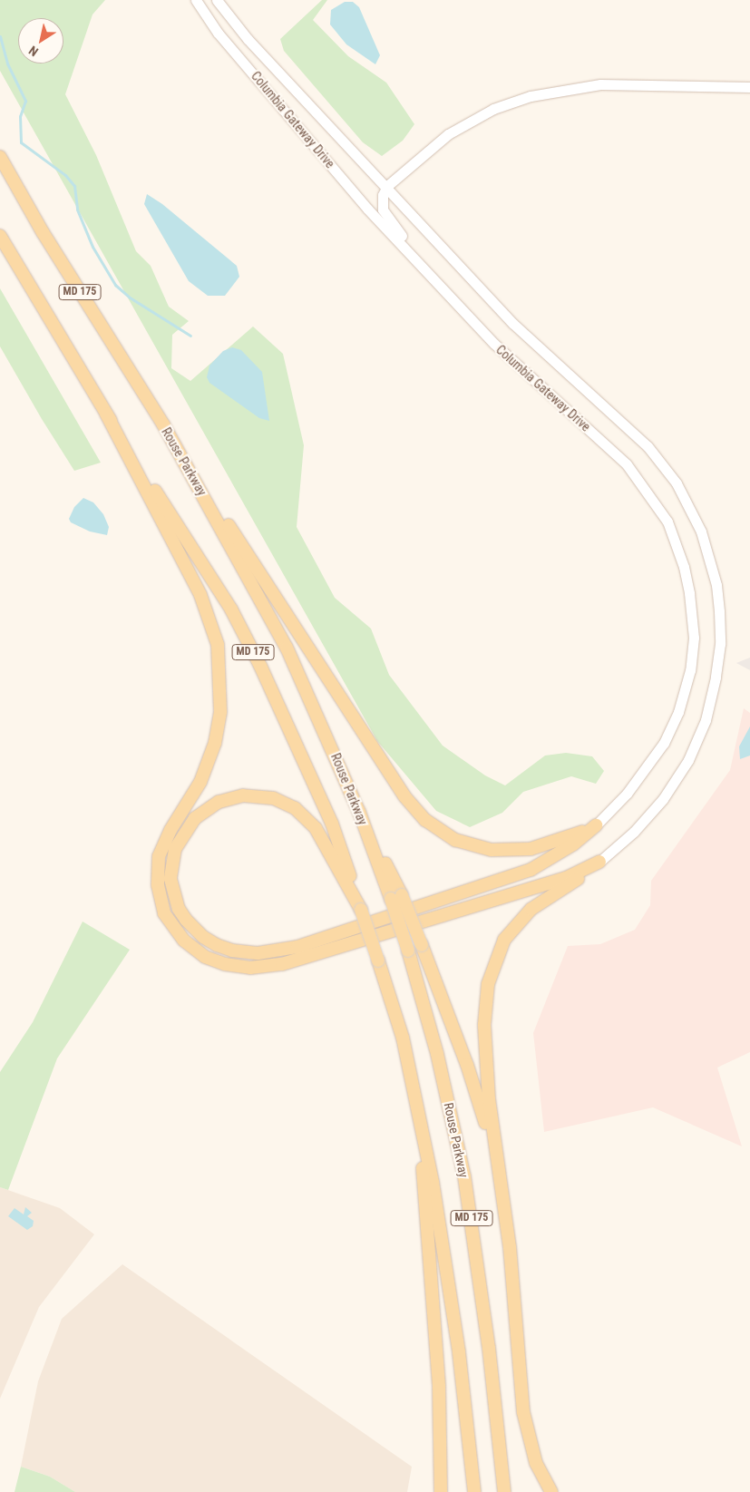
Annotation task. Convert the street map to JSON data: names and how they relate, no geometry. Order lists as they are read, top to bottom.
{
  "streets": {
    "main road": ["MD 175", "Rouse Parkway"],
    "street": ["Columbia Gateway Drive"]
  },
  "north": "bottom left"
}
